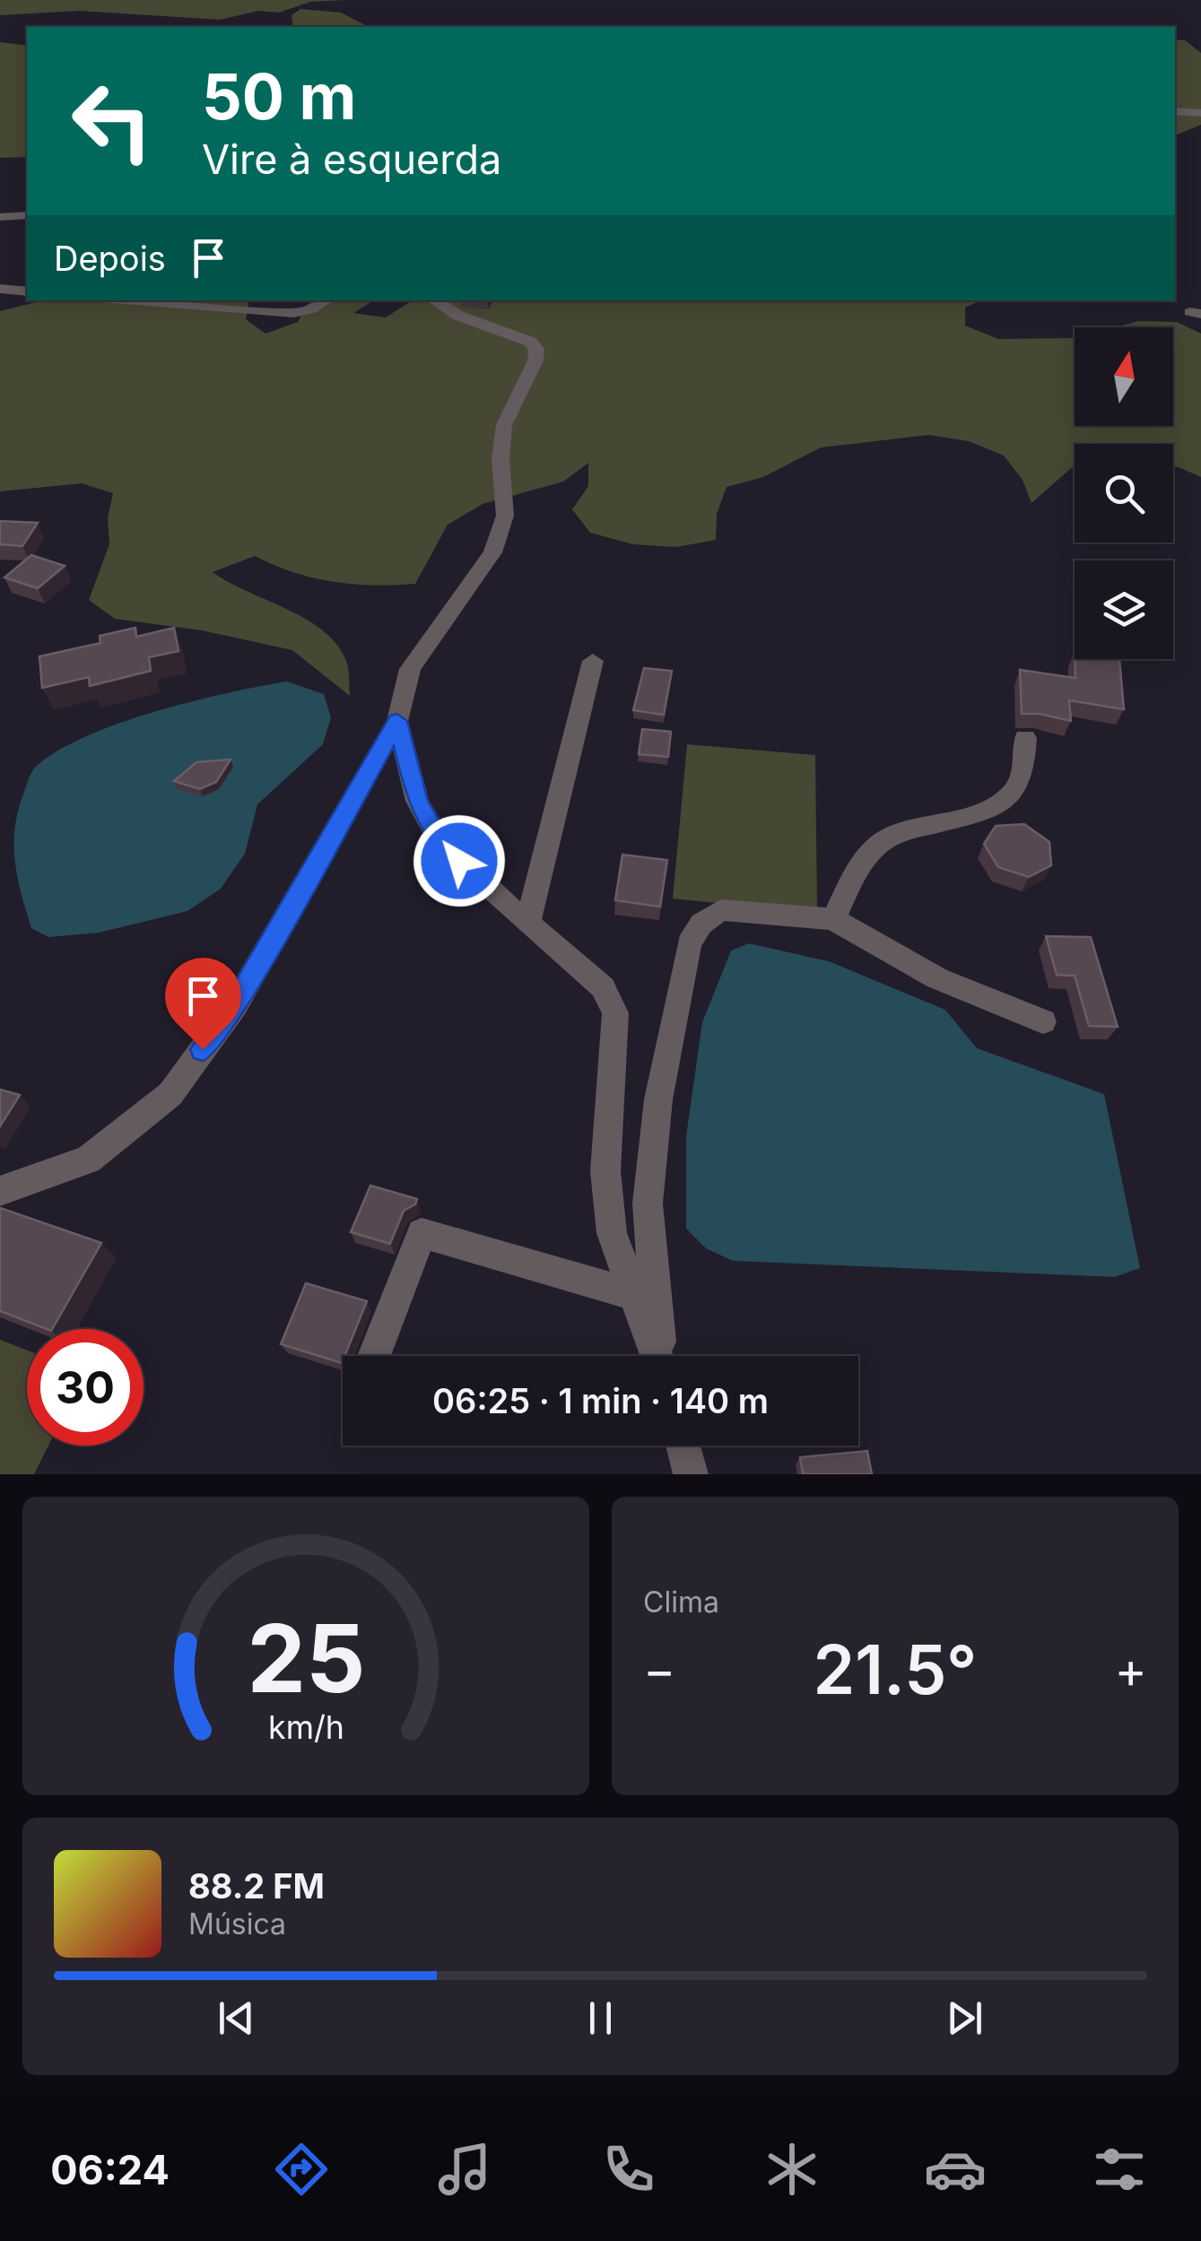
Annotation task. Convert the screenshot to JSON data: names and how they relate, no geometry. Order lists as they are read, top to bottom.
{
  "north": "top",
  "page": {
    "turn": ["50 m", "Vire à esquerda"],
    "then": "Depois",
    "limit": "30",
    "trip": "06:25 · 1 min · 140 m",
    "tile": "Clima",
    "heat": ["−", "21.5°", "+"],
    "song": ["88.2 FM", "Música"],
    "tabs": "06:24",
    "gauge": ["25", "km/h"]
  }
}
